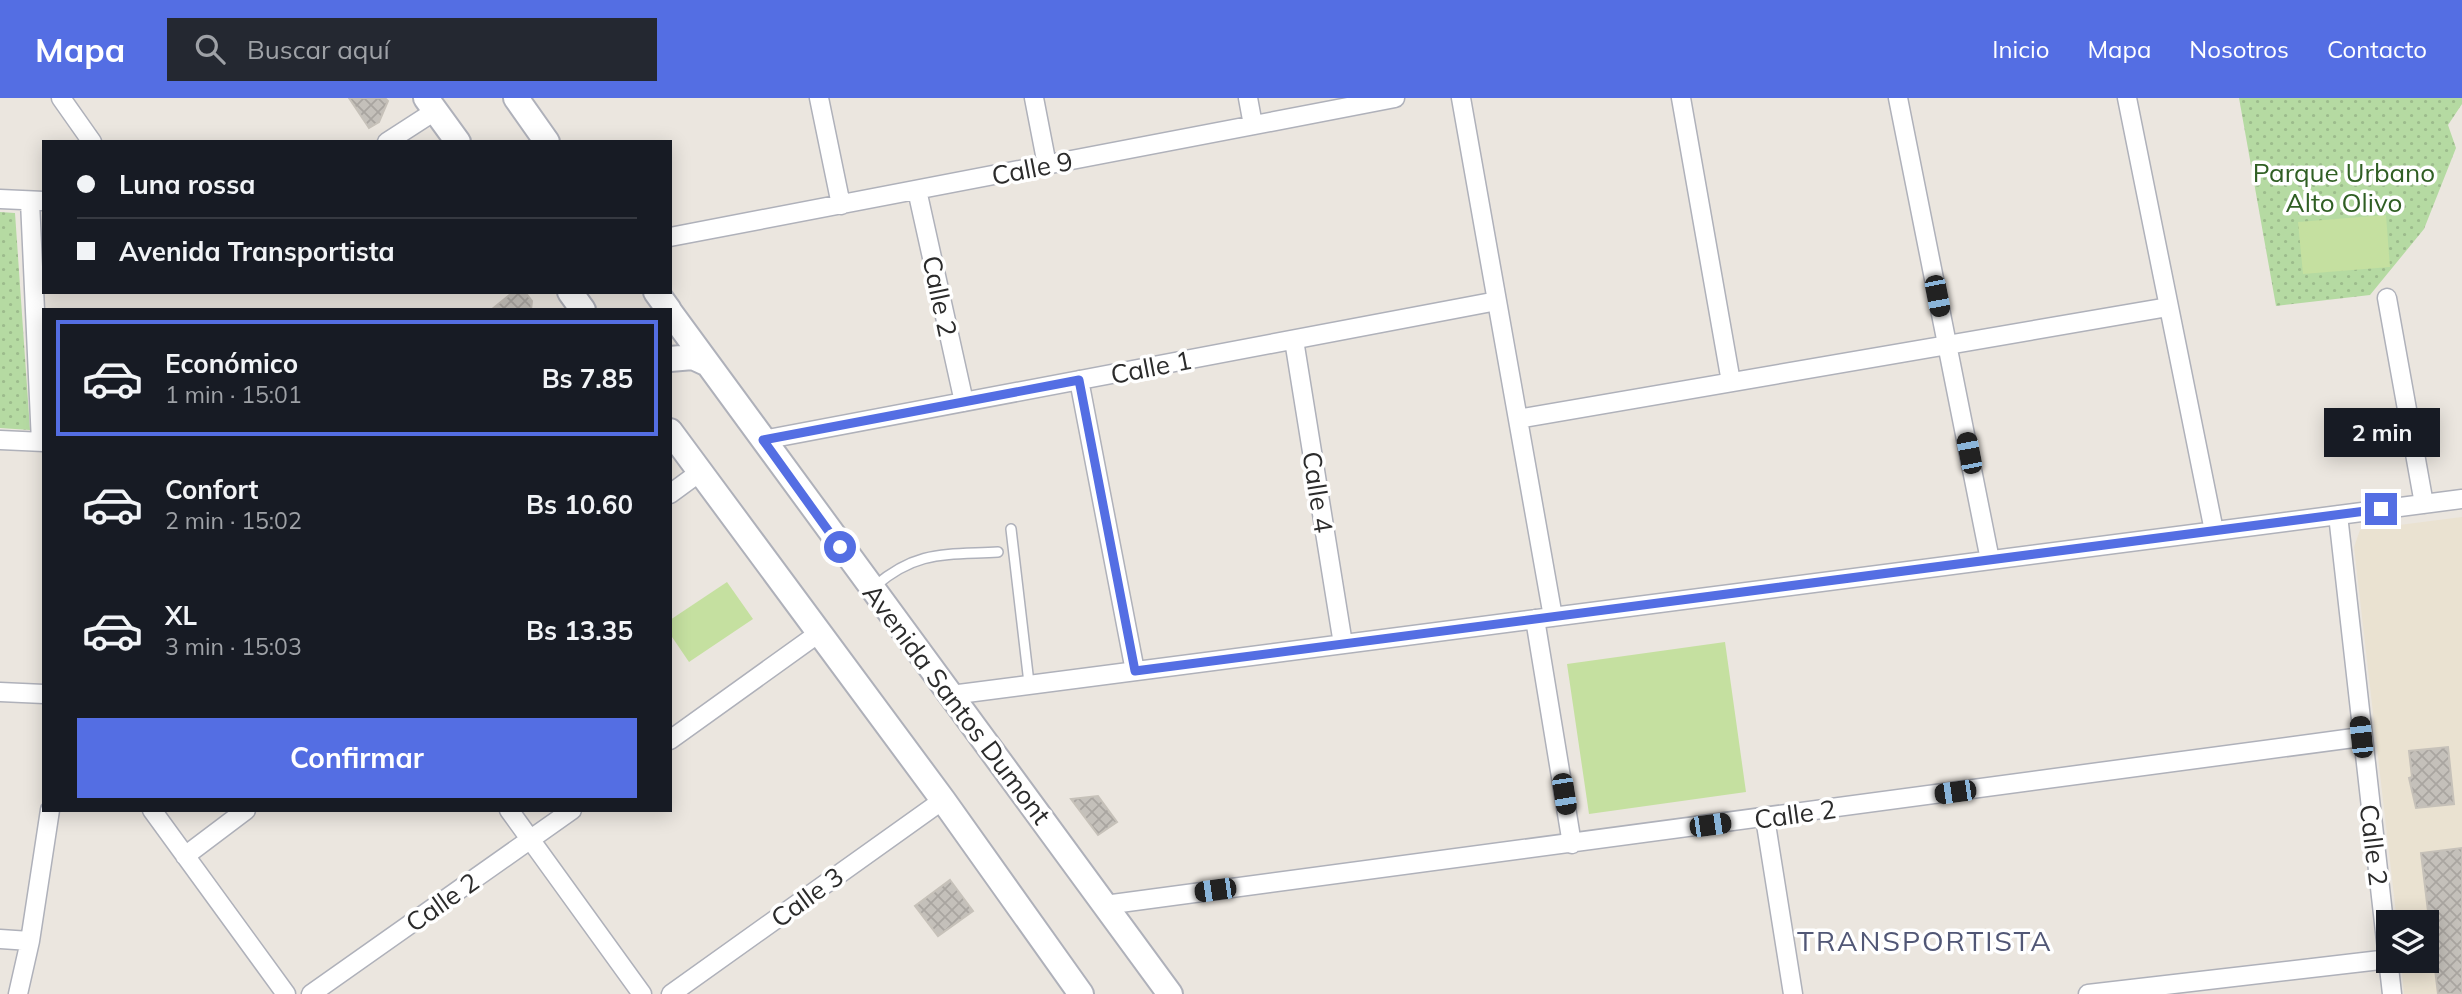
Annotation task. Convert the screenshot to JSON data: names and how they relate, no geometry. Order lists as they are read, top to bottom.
{
  "streets": {
    "main road": ["Avenida Santos Dumont"],
    "street": [
      "Calle 9",
      "Calle 2",
      "Calle 1",
      "Calle 4",
      "Calle 3"
    ]
  },
  "crossings": [
    ["Calle 9", "Calle 2"],
    ["Calle 2", "Calle 1"],
    ["Calle 2", "Avenida Santos Dumont"],
    ["Calle 1", "Calle 4"],
    ["Calle 1", "Avenida Santos Dumont"]
  ],
  "districts": ["TRANSPORTISTA"],
  "parks": ["Parque Urbano Alto Olivo"],
  "page": {
    "header": "Mapa",
    "search": "Buscar aquí",
    "nav": [
      "Inicio",
      "Mapa",
      "Nosotros",
      "Contacto"
    ],
    "banner": ["Luna rossa", "Avenida Transportista"],
    "list": [
      {
        "name": "Económico",
        "note": "1 min · 15:01",
        "value": "Bs 7.85"
      },
      {
        "name": "Confort",
        "note": "2 min · 15:02",
        "value": "Bs 10.60"
      },
      {
        "name": "XL",
        "note": "3 min · 15:03",
        "value": "Bs 13.35"
      }
    ],
    "bubble": "2 min",
    "buttons": "Confirmar"
  }
}
